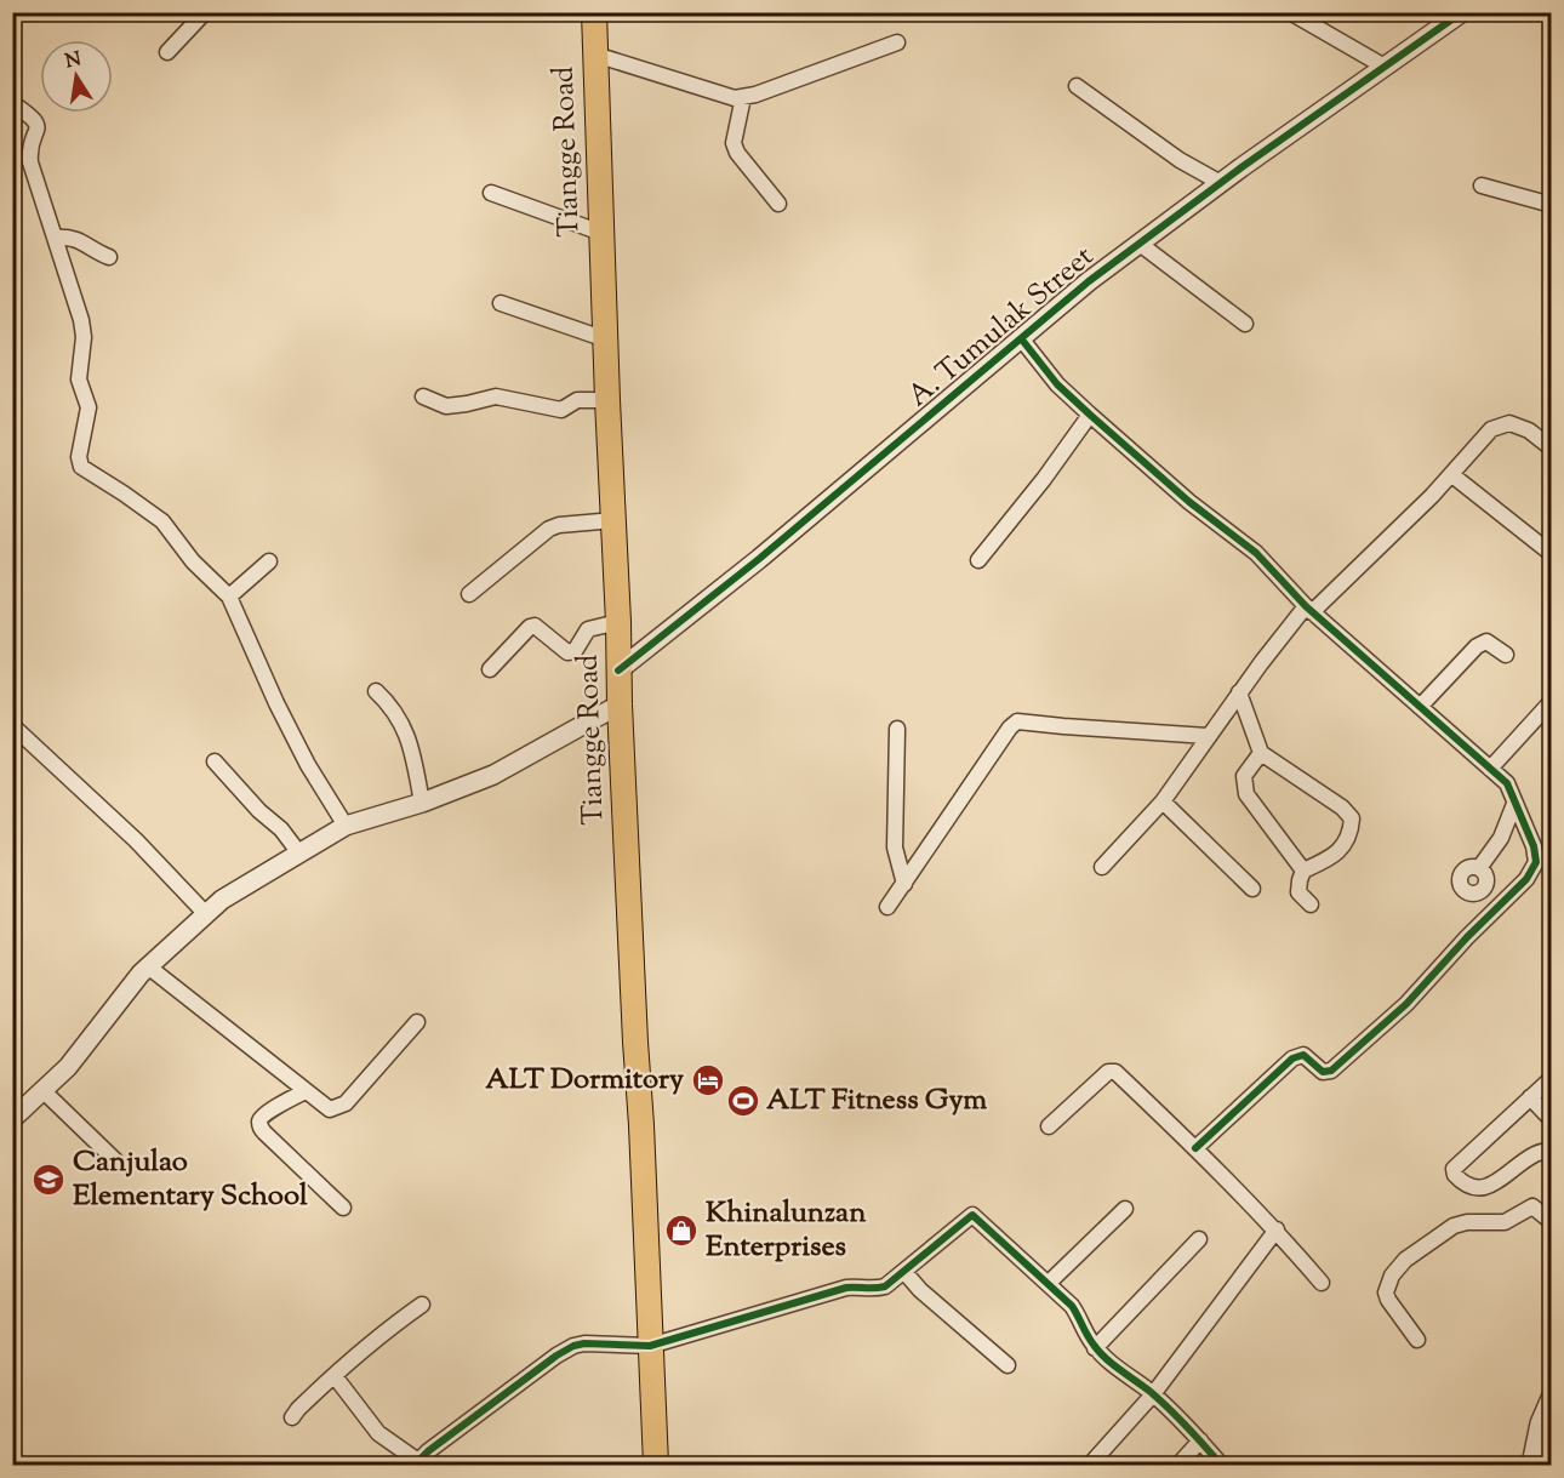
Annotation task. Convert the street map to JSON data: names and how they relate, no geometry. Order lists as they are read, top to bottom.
{
  "streets": {
    "main road": ["Tiangge Road"],
    "street": ["A. Tumulak Street"]
  },
  "crossings": [
    ["Tiangge Road", "A. Tumulak Street"]
  ],
  "places": {
    "hotel": ["ALT Dormitory"],
    "sports": ["ALT Fitness Gym"],
    "school or university": ["Canjulao Elementary School"],
    "shop": ["Khinalunzan Enterprises"]
  },
  "north": "top"
}
